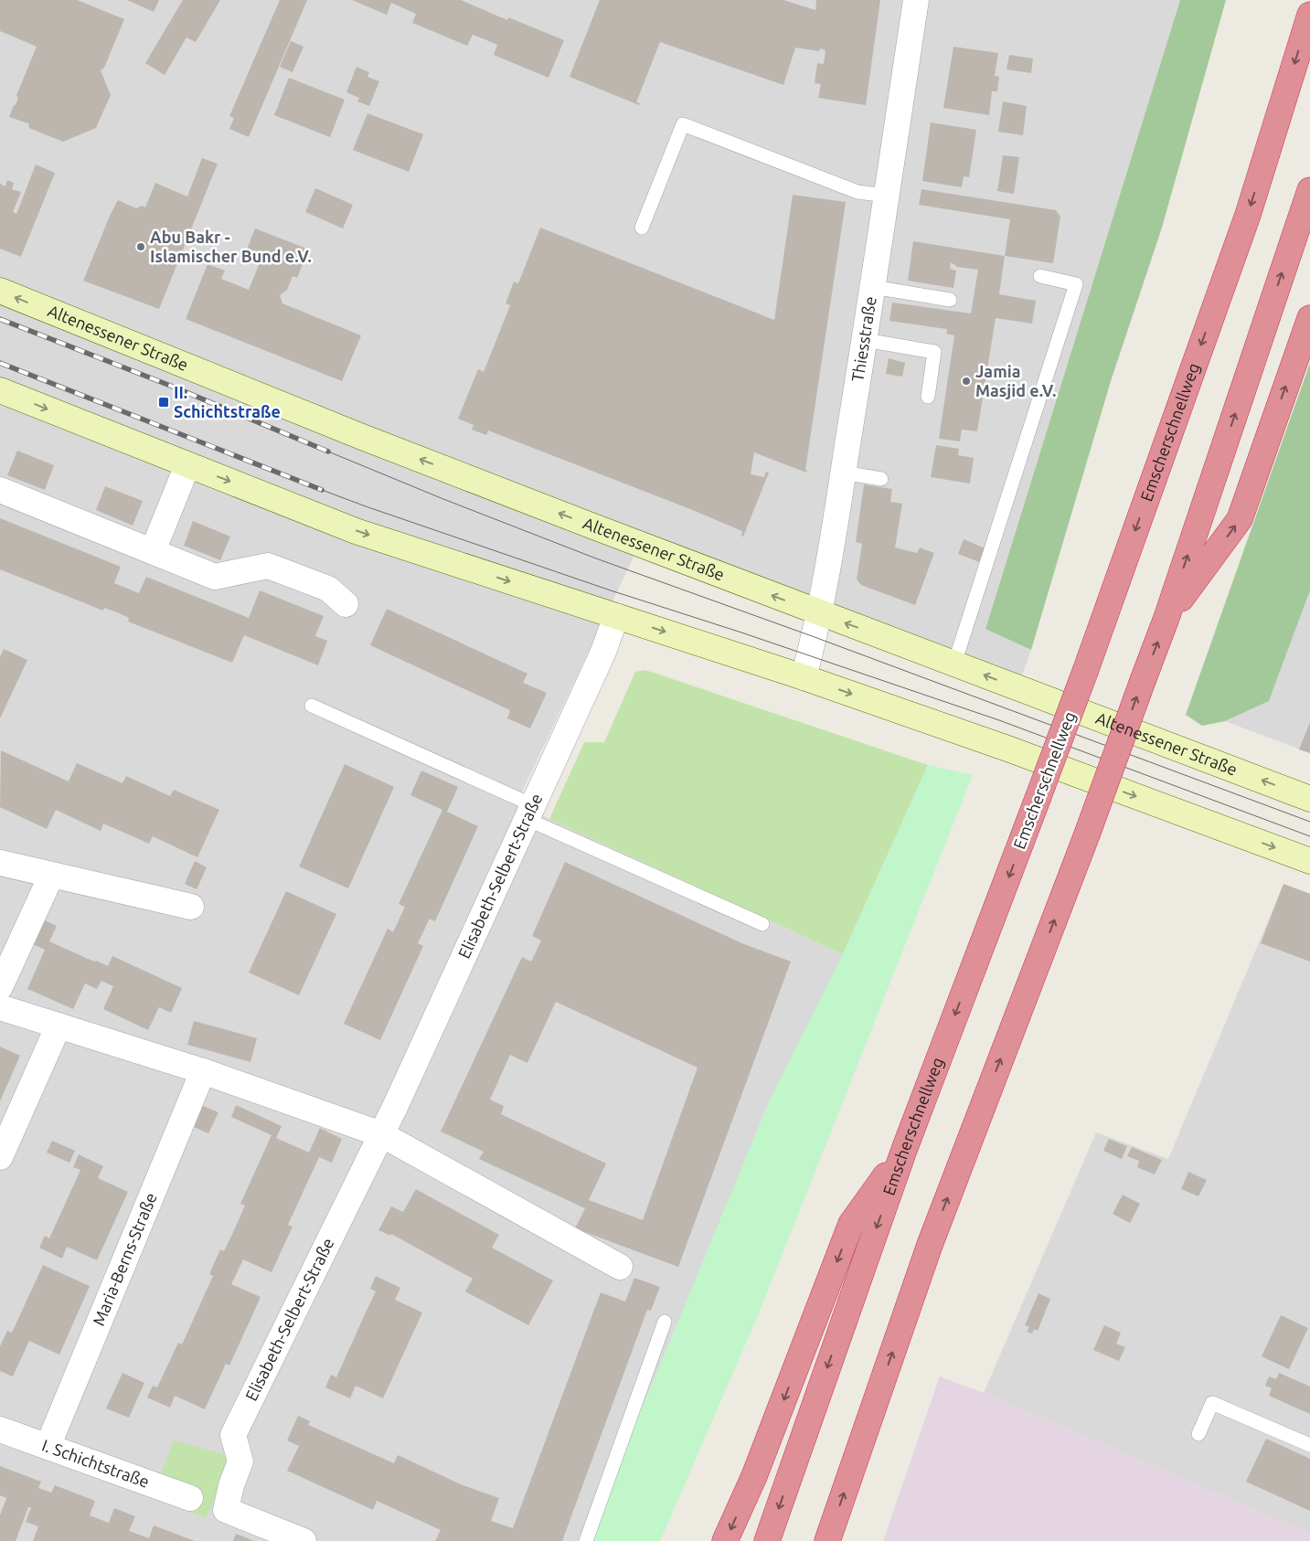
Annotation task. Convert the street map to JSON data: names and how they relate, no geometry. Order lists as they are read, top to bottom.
{
  "streets": {
    "highway": ["Emscherschnellweg"],
    "main road": ["Altenessener Straße"],
    "street": [
      "Thiesstraße",
      "Elisabeth-Selbert-Straße",
      "Maria-Berns-Straße",
      "I. Schichtstraße"
    ]
  },
  "crossings": [
    ["Altenessener Straße", "Thiesstraße"],
    ["Maria-Berns-Straße", "I. Schichtstraße"]
  ],
  "places": {
    "other": ["Abu Bakr - Islamischer Bund e.V.", "Jamia Masjid e.V."],
    "transit": ["II. Schichtstraße"]
  }
}
